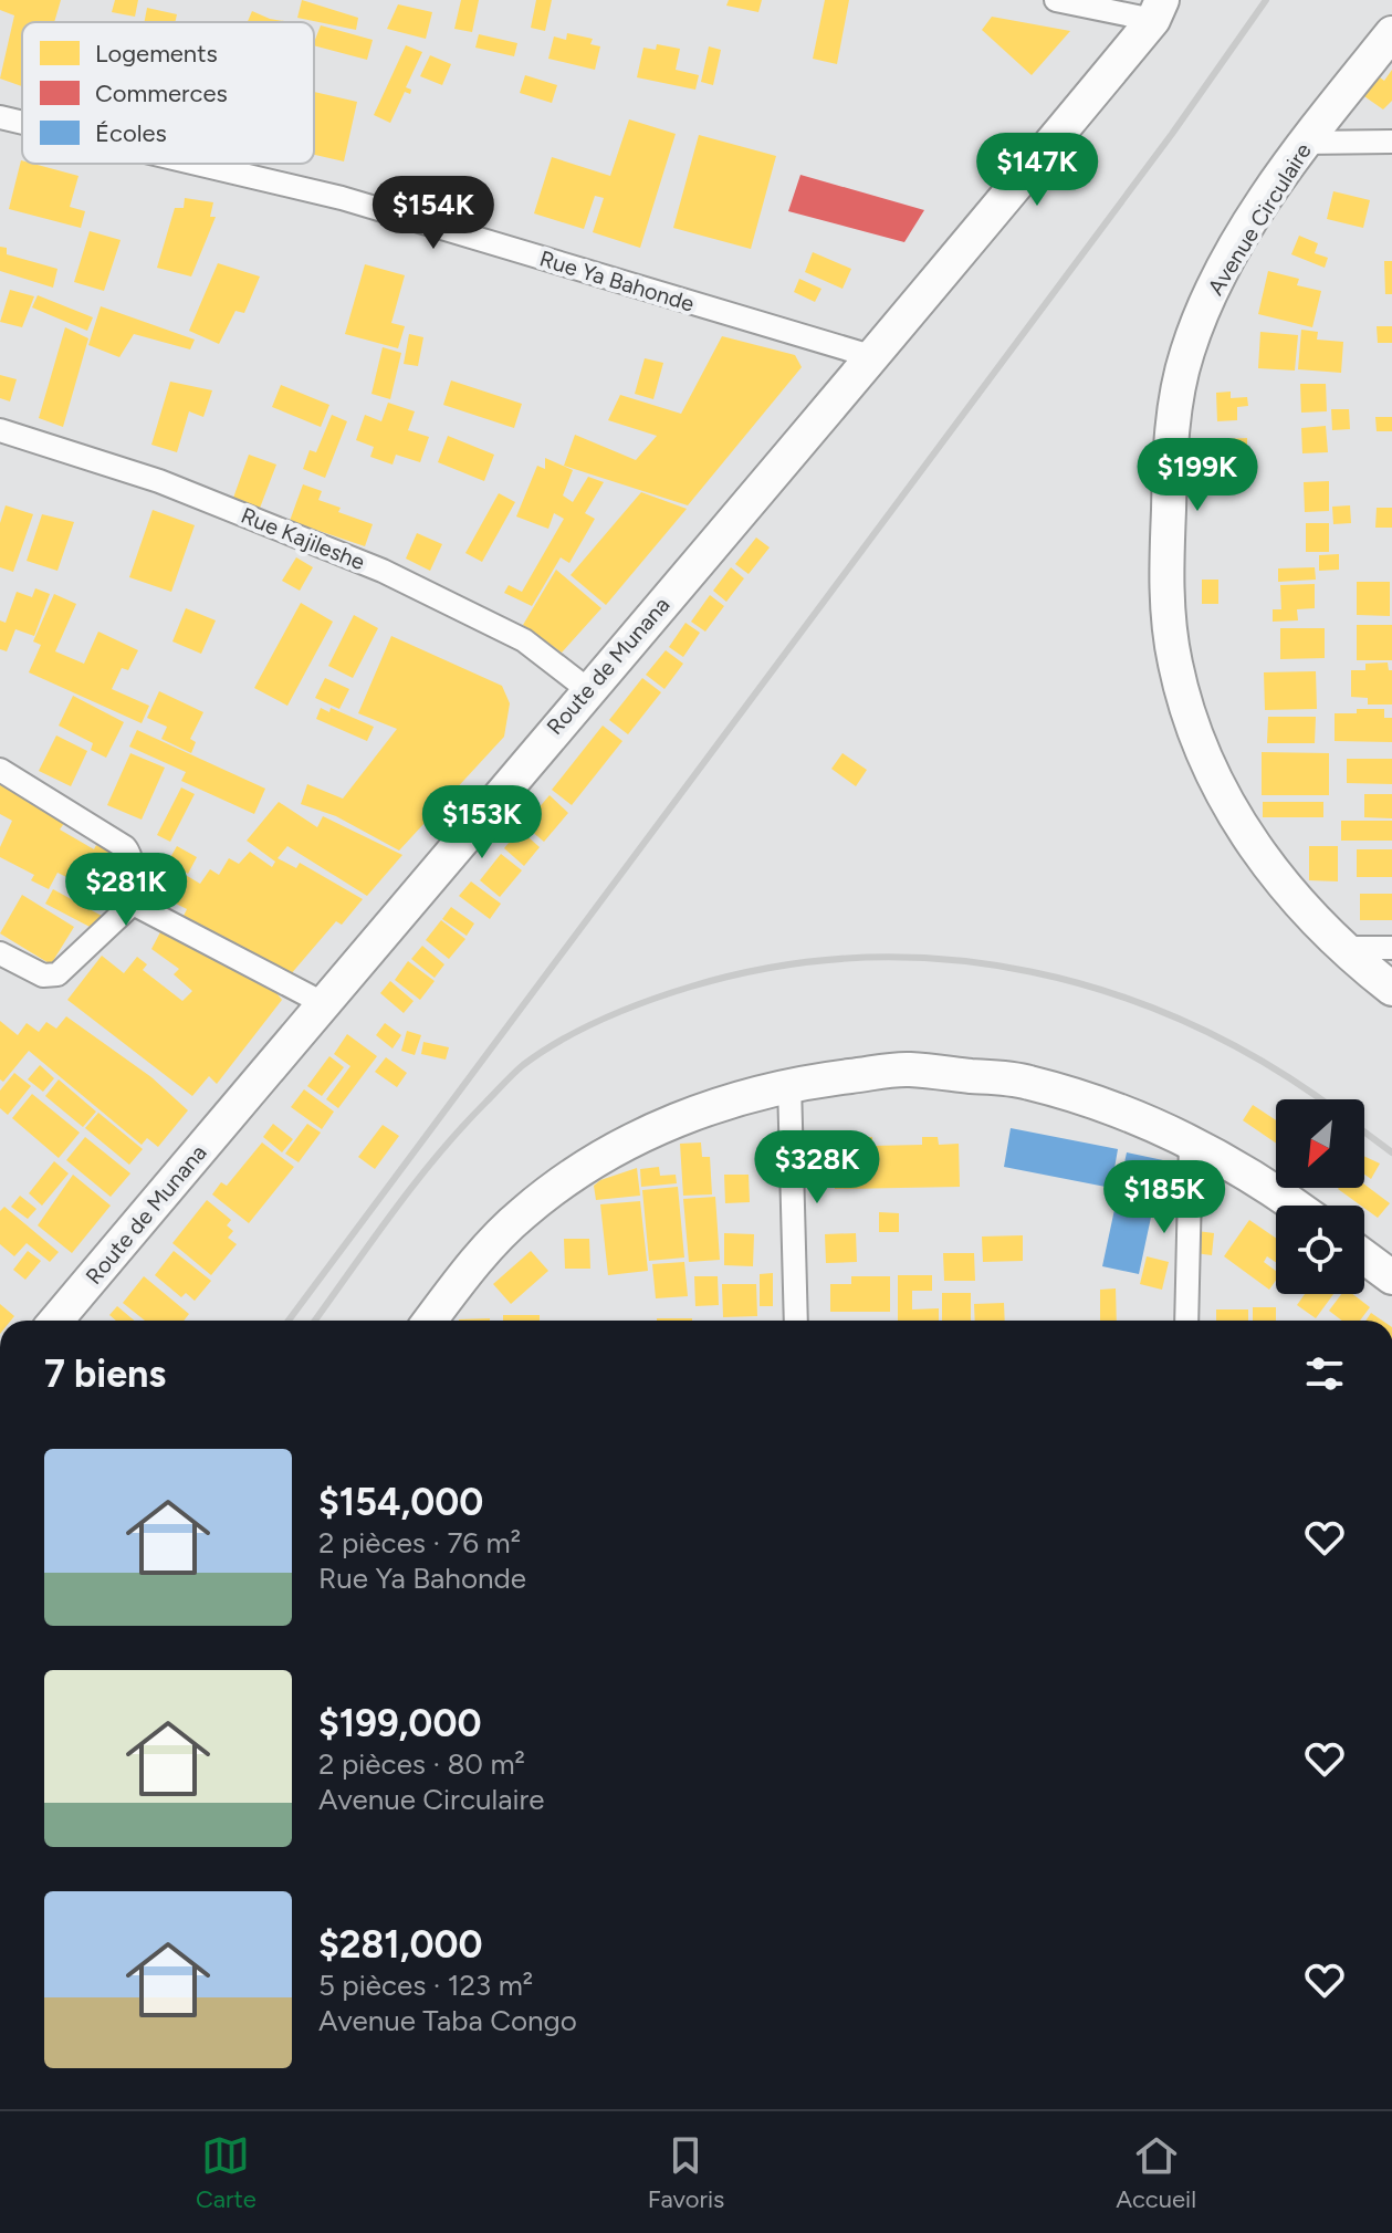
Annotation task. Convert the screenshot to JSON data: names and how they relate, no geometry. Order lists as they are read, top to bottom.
{
  "streets": {
    "street": [
      "Avenue Circulaire",
      "Rue Ya Bahonde",
      "Rue Kajileshe",
      "Route de Munana"
    ]
  },
  "crossings": [
    ["Rue Ya Bahonde", "Route de Munana"],
    ["Rue Kajileshe", "Route de Munana"]
  ],
  "legend": ["Logements", "Commerces", "Écoles"],
  "north": "bottom left",
  "page": {
    "price": [
      "$147K",
      "$154K",
      "$199K",
      "$153K",
      "$281K",
      "$328K",
      "$185K"
    ],
    "heading": "7 biens",
    "list": [
      {
        "name": "$154,000",
        "note": "2 pièces · 76 m² · Rue Ya Bahonde"
      },
      {
        "name": "$199,000",
        "note": "2 pièces · 80 m² · Avenue Circulaire"
      },
      {
        "name": "$281,000",
        "note": "5 pièces · 123 m² · Avenue Taba Congo"
      }
    ],
    "tabs": ["Carte", "Favoris", "Accueil"]
  }
}
